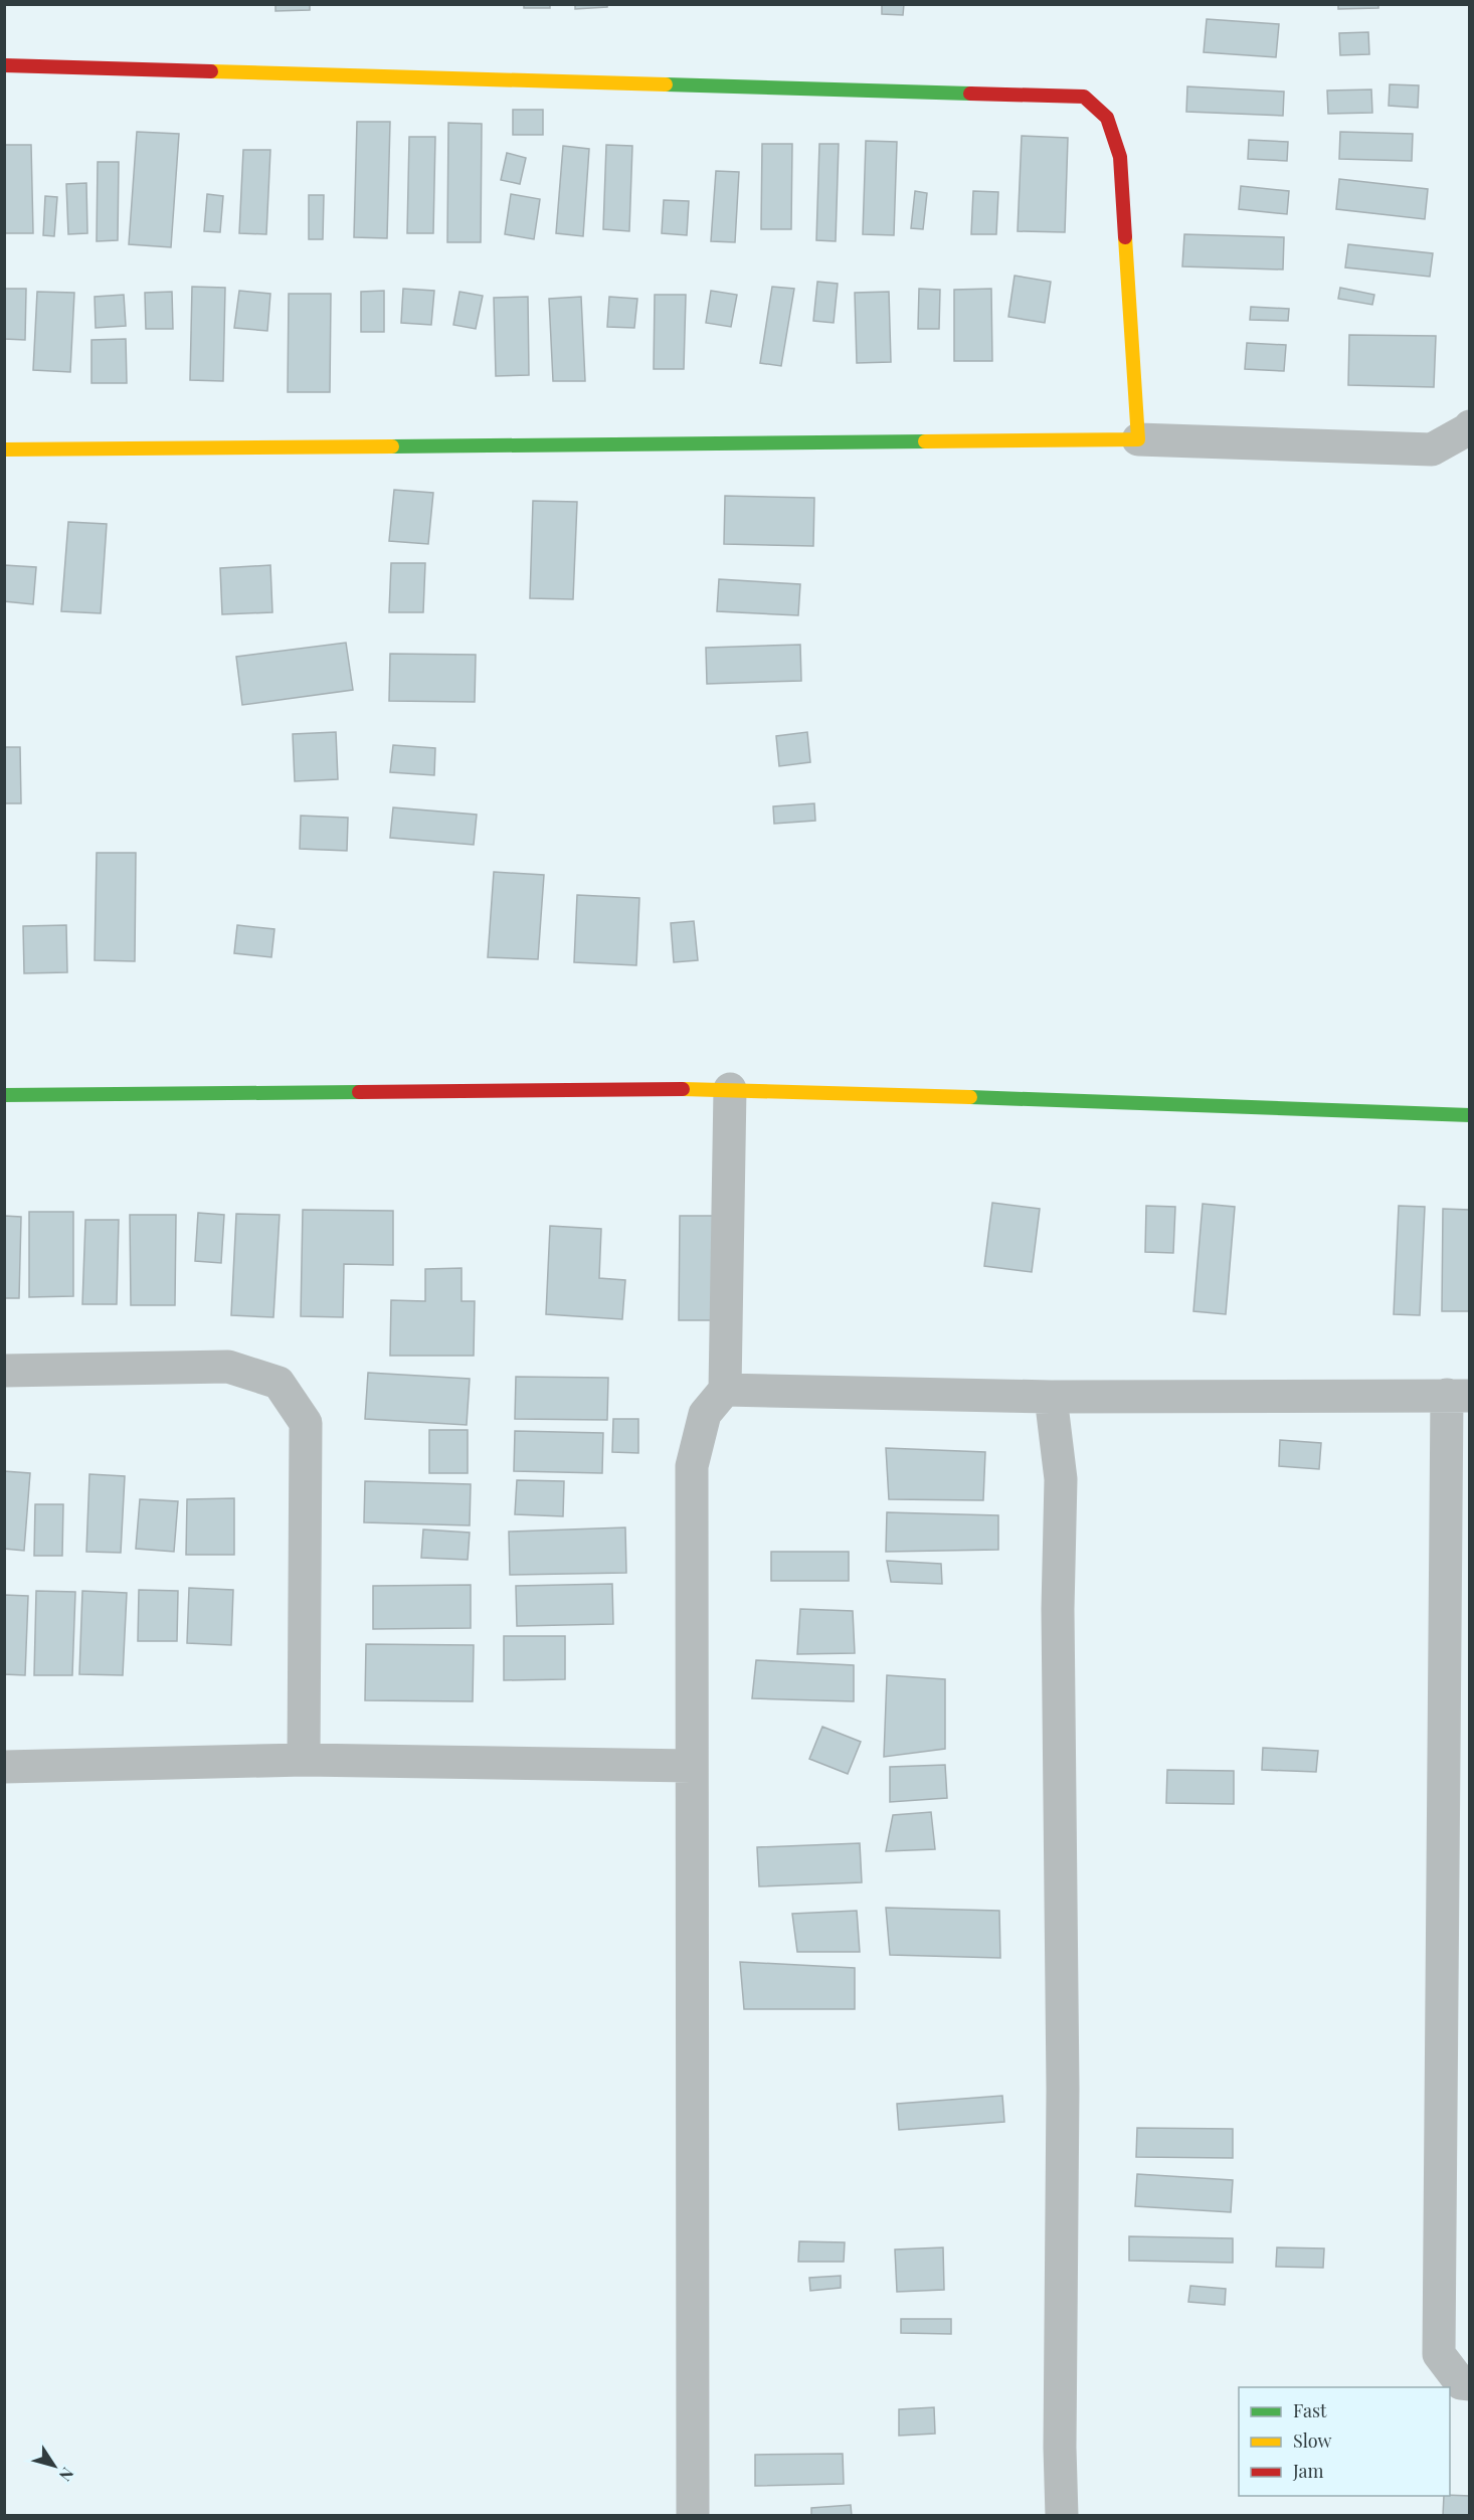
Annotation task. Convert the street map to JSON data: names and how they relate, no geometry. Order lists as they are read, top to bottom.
{
  "legend": ["Fast", "Slow", "Jam"],
  "north": "bottom right"
}
